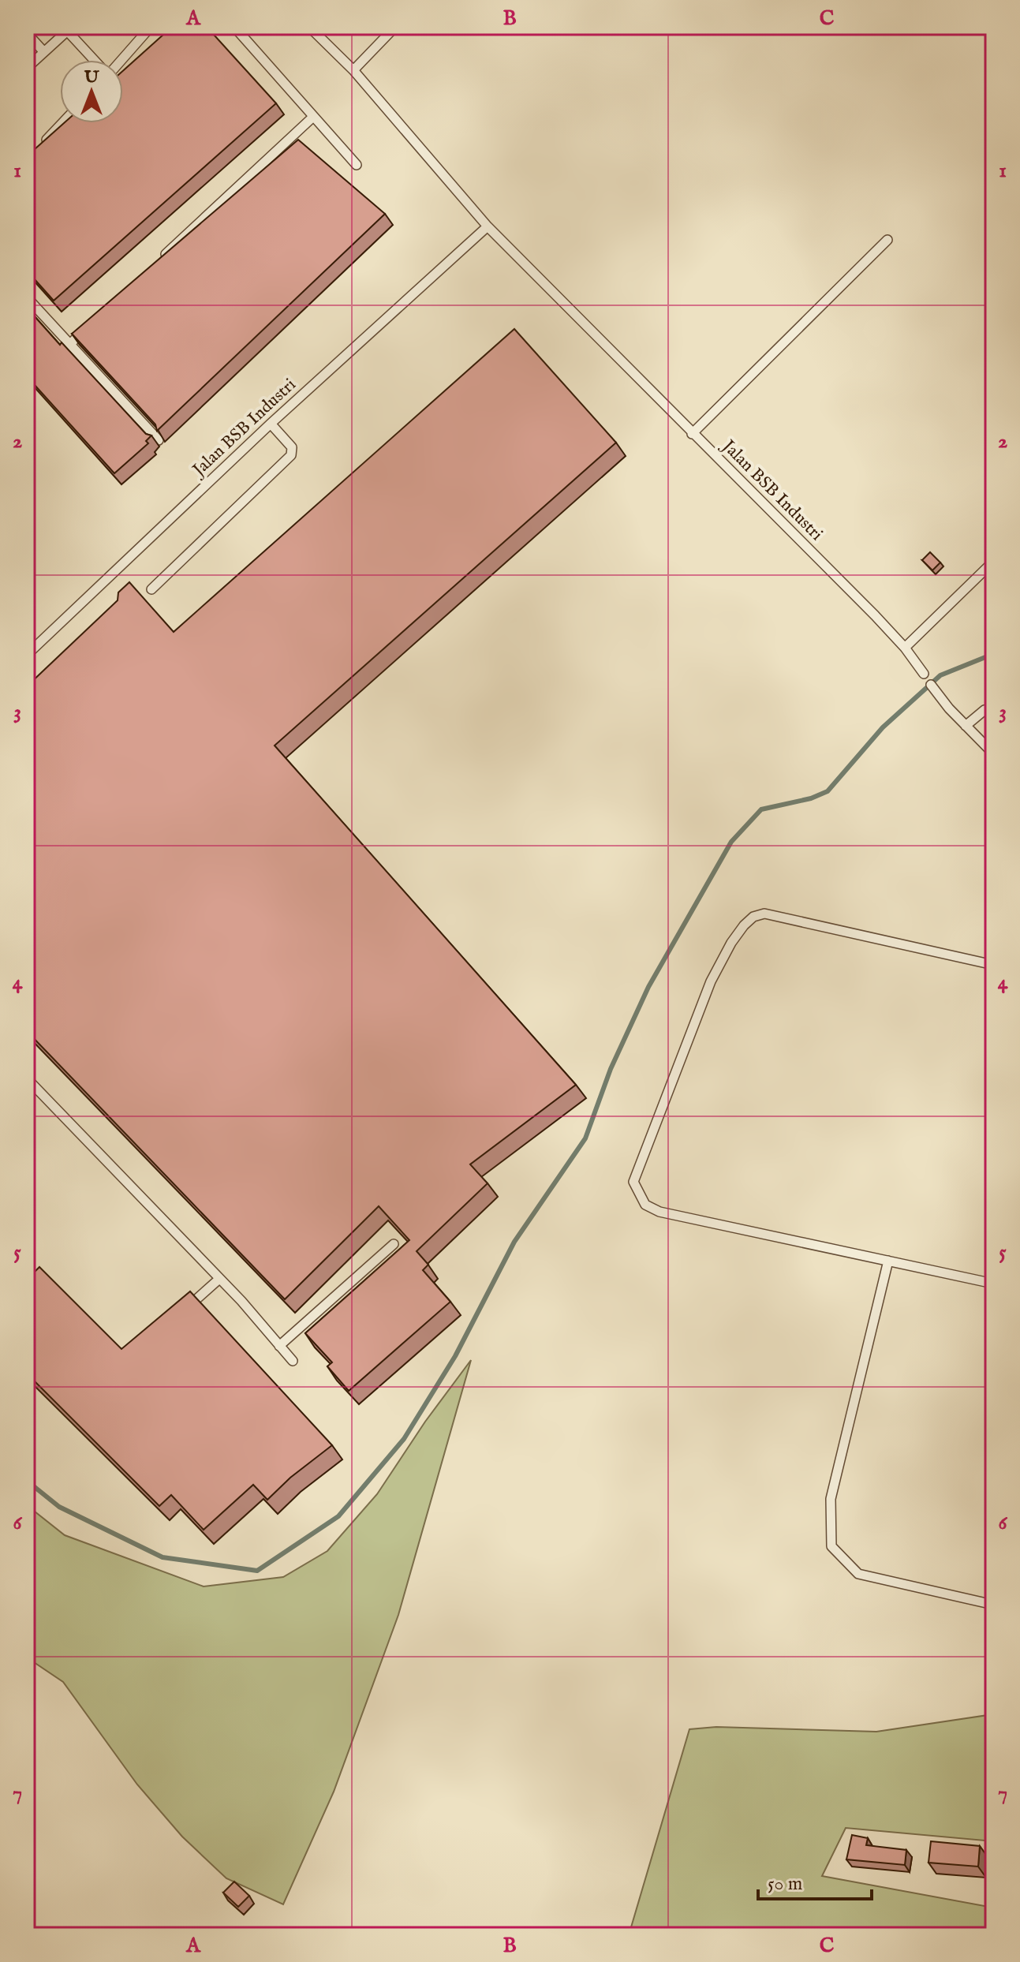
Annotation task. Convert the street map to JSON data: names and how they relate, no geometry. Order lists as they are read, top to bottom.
{
  "streets": {
    "lane": ["Jalan BSB Industri"]
  },
  "scale_bar": "50 m",
  "north": "top",
  "grid": {
    "columns": ["A", "B", "C"],
    "rows": [
      "1",
      "2",
      "3",
      "4",
      "5",
      "6",
      "7"
    ]
  }
}
